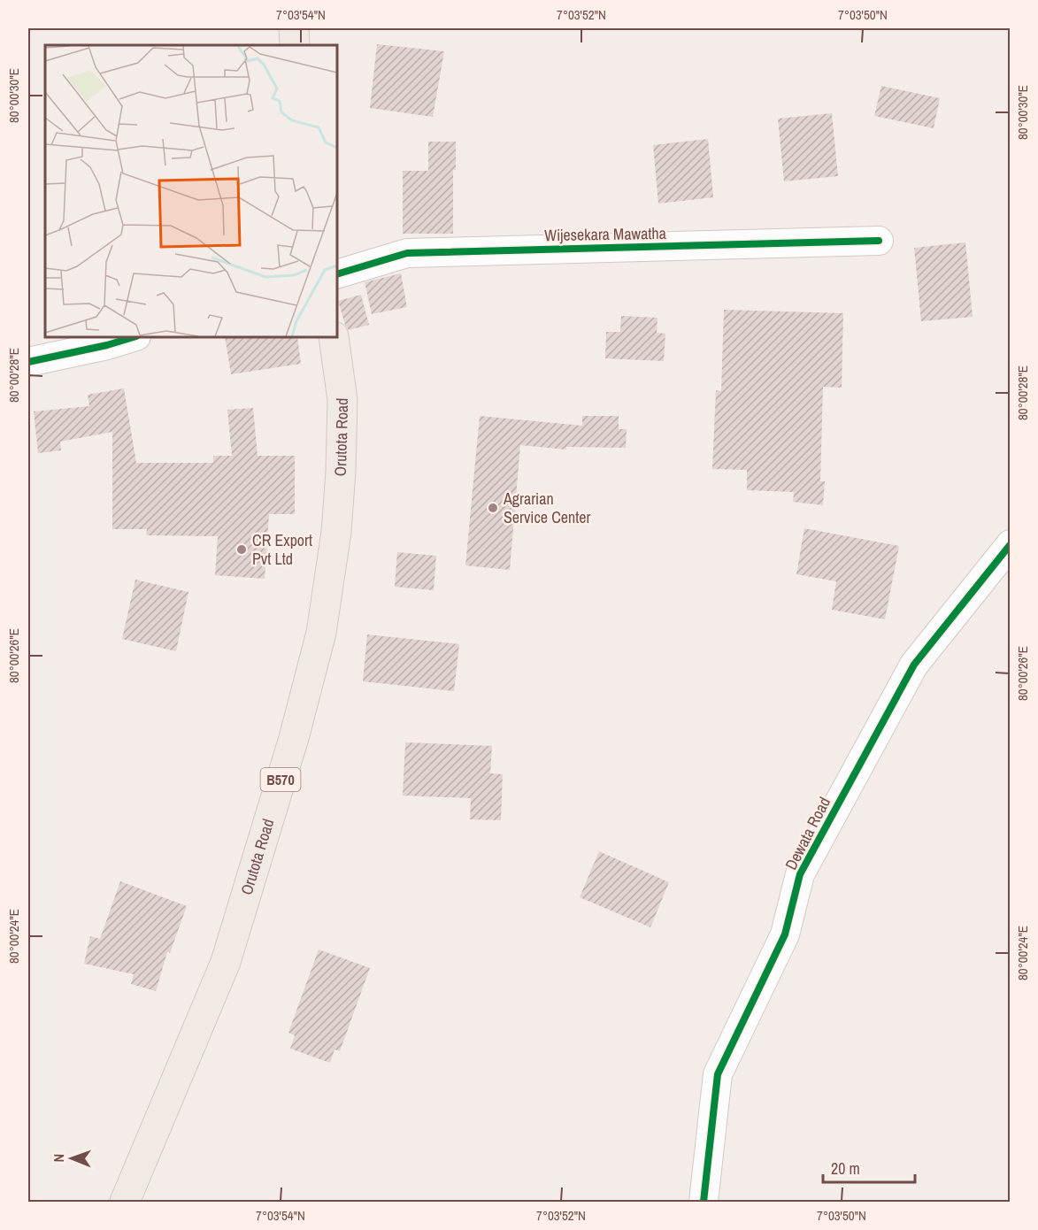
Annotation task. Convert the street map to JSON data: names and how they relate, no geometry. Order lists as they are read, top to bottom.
{
  "streets": {
    "main road": ["Orutota Road", "B570"],
    "street": ["Wijesekara Mawatha", "Dewata Road"]
  },
  "places": ["Agrarian Service Center", "CR Export Pvt Ltd"],
  "scale_bar": "20 m",
  "north": "left",
  "coordinates": [
    "7°03'54\"N",
    "7°03'52\"N",
    "7°03'50\"N",
    "80°00'30\"E",
    "80°00'28\"E",
    "80°00'26\"E",
    "80°00'24\"E"
  ]
}
